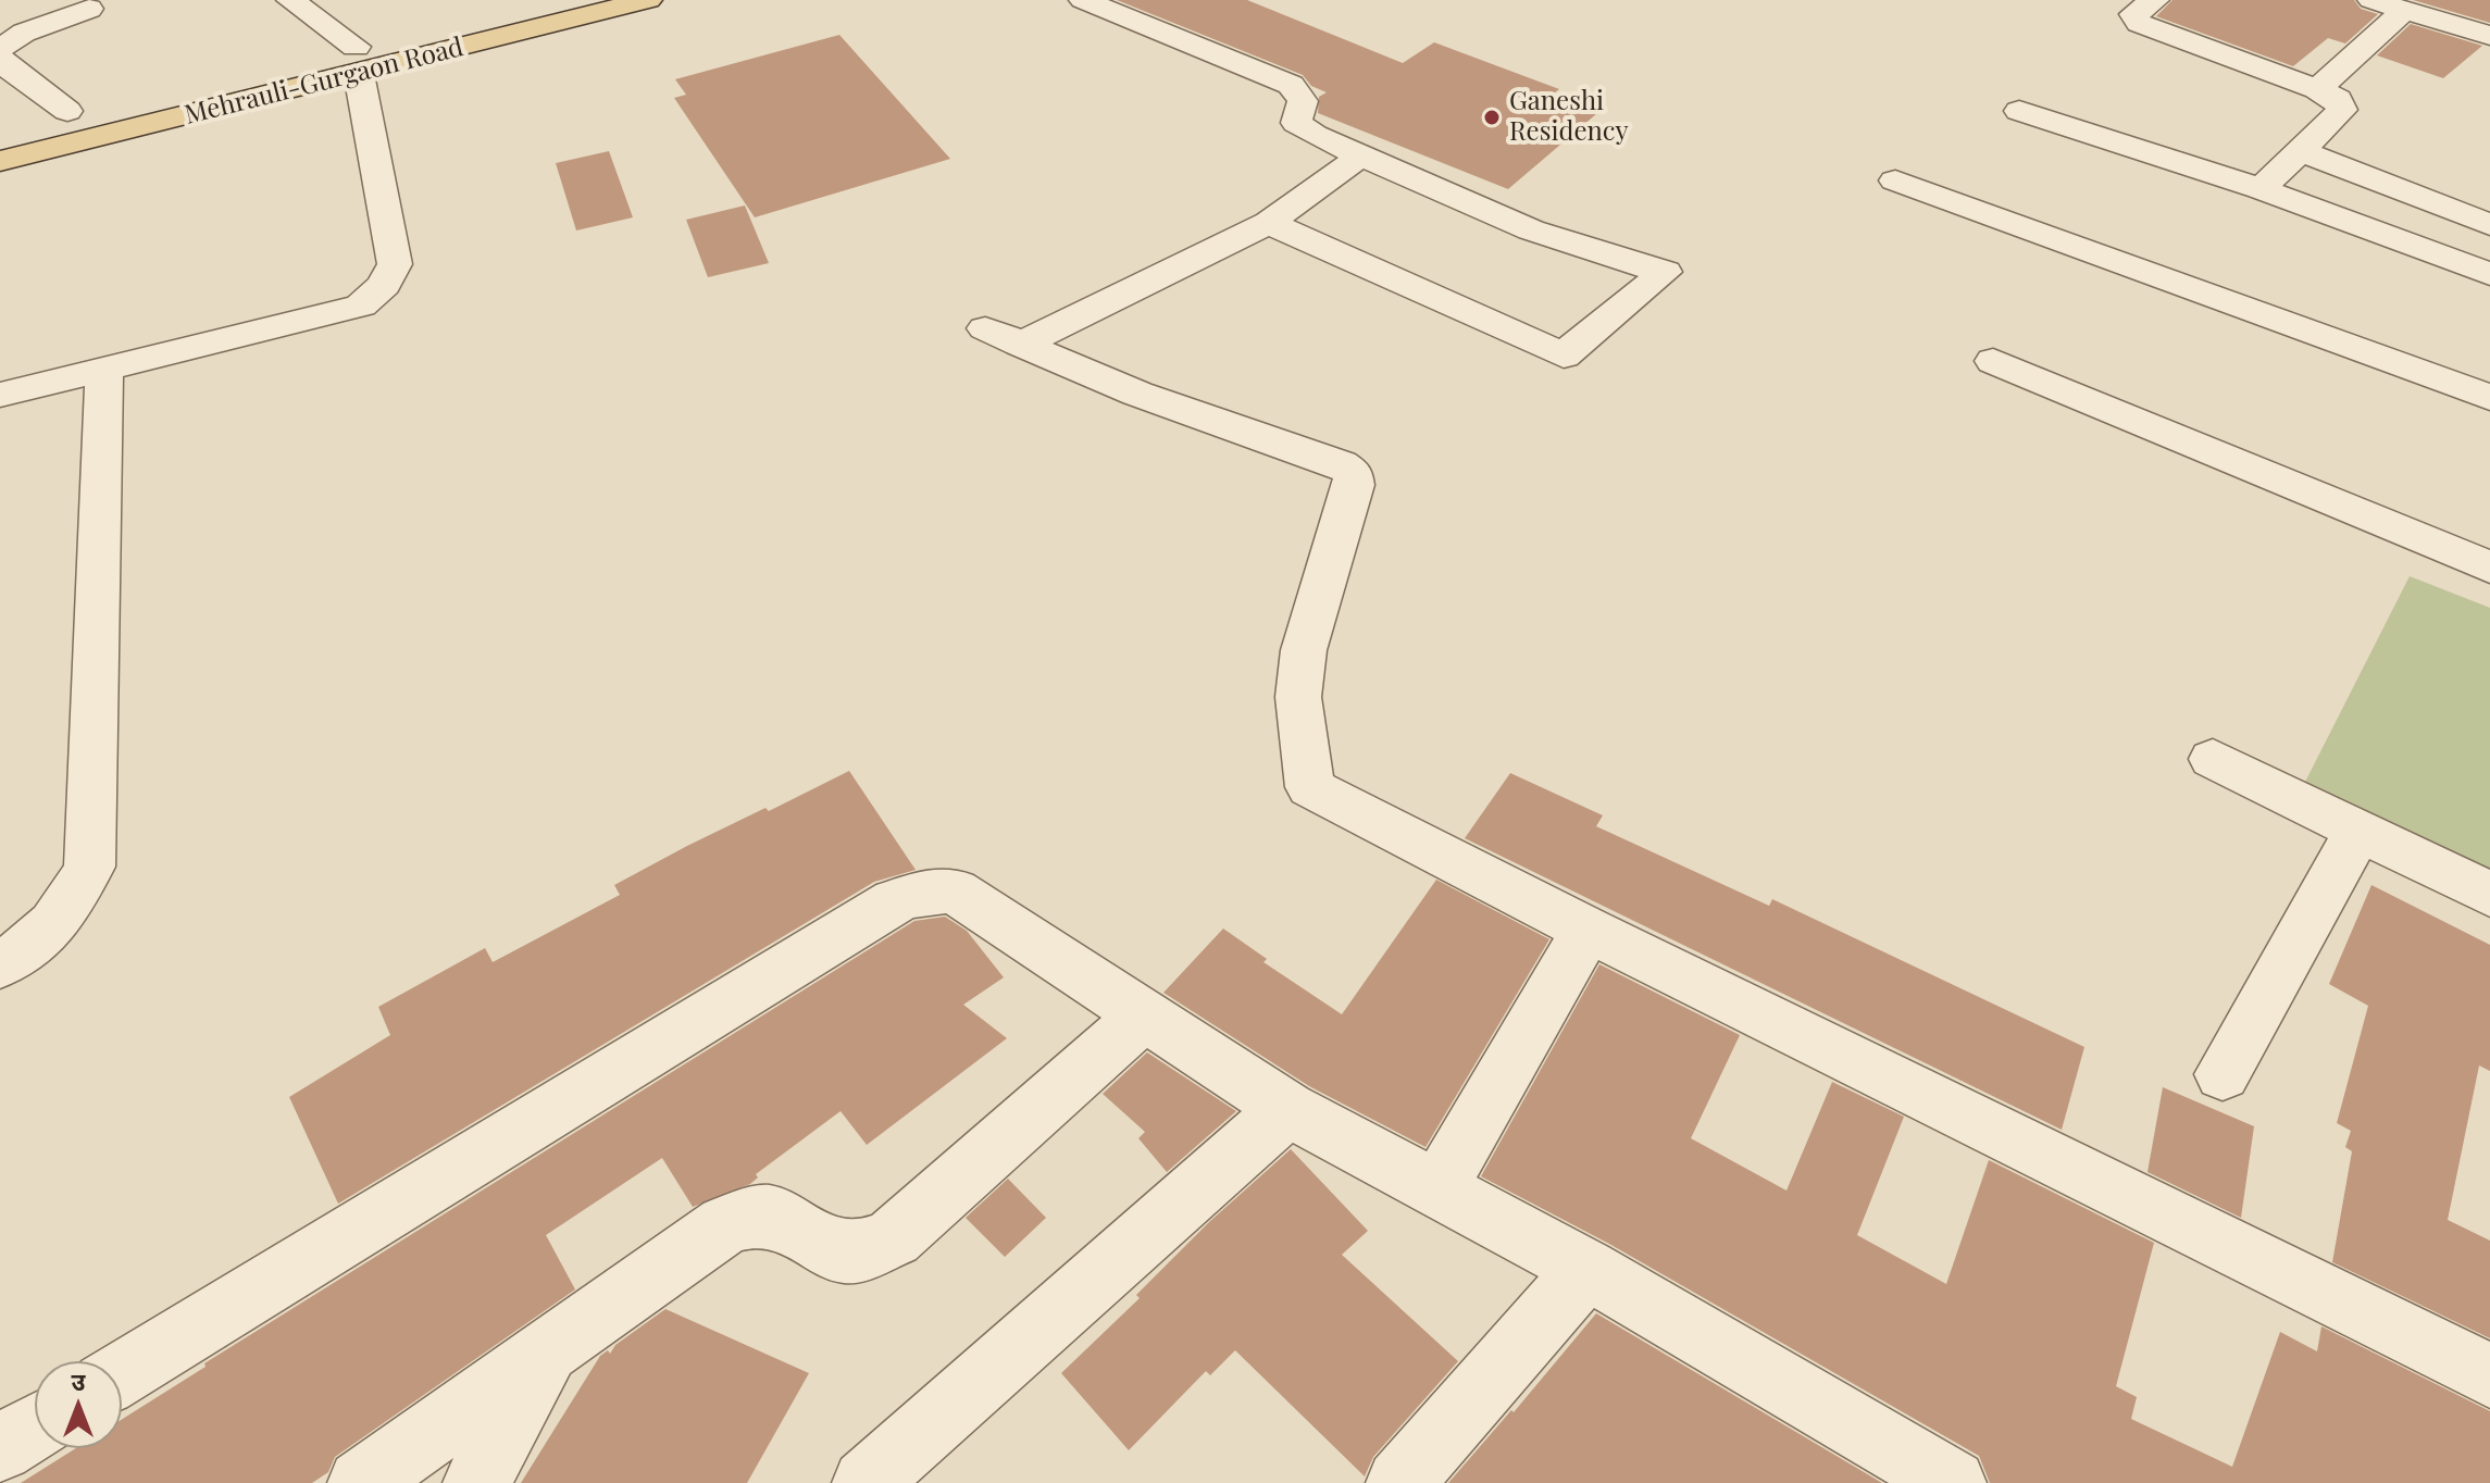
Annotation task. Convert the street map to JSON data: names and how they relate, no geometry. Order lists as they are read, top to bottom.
{
  "streets": {
    "main road": ["Mehrauli-Gurgaon Road"]
  },
  "places": ["Ganeshi Residency"],
  "north": "top"
}
